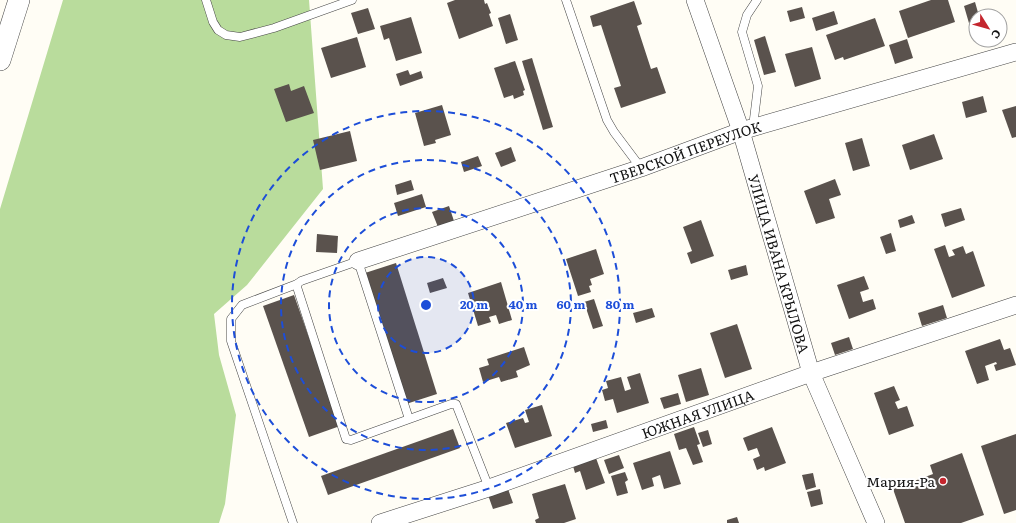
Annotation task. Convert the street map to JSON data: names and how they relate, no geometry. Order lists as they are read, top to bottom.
{
  "streets": {
    "street": ["ТВЕРСКОЙ ПЕРЕУЛОК", "УЛИЦА ИВАНА КРЫЛОВА", "ЮЖНАЯ УЛИЦА"]
  },
  "crossings": [
    ["ТВЕРСКОЙ ПЕРЕУЛОК", "УЛИЦА ИВАНА КРЫЛОВА"],
    ["УЛИЦА ИВАНА КРЫЛОВА", "ЮЖНАЯ УЛИЦА"]
  ],
  "places": ["Мария-Ра"],
  "north": "bottom right",
  "rings": [
    "20 m",
    "40 m",
    "60 m",
    "80 m"
  ]
}
